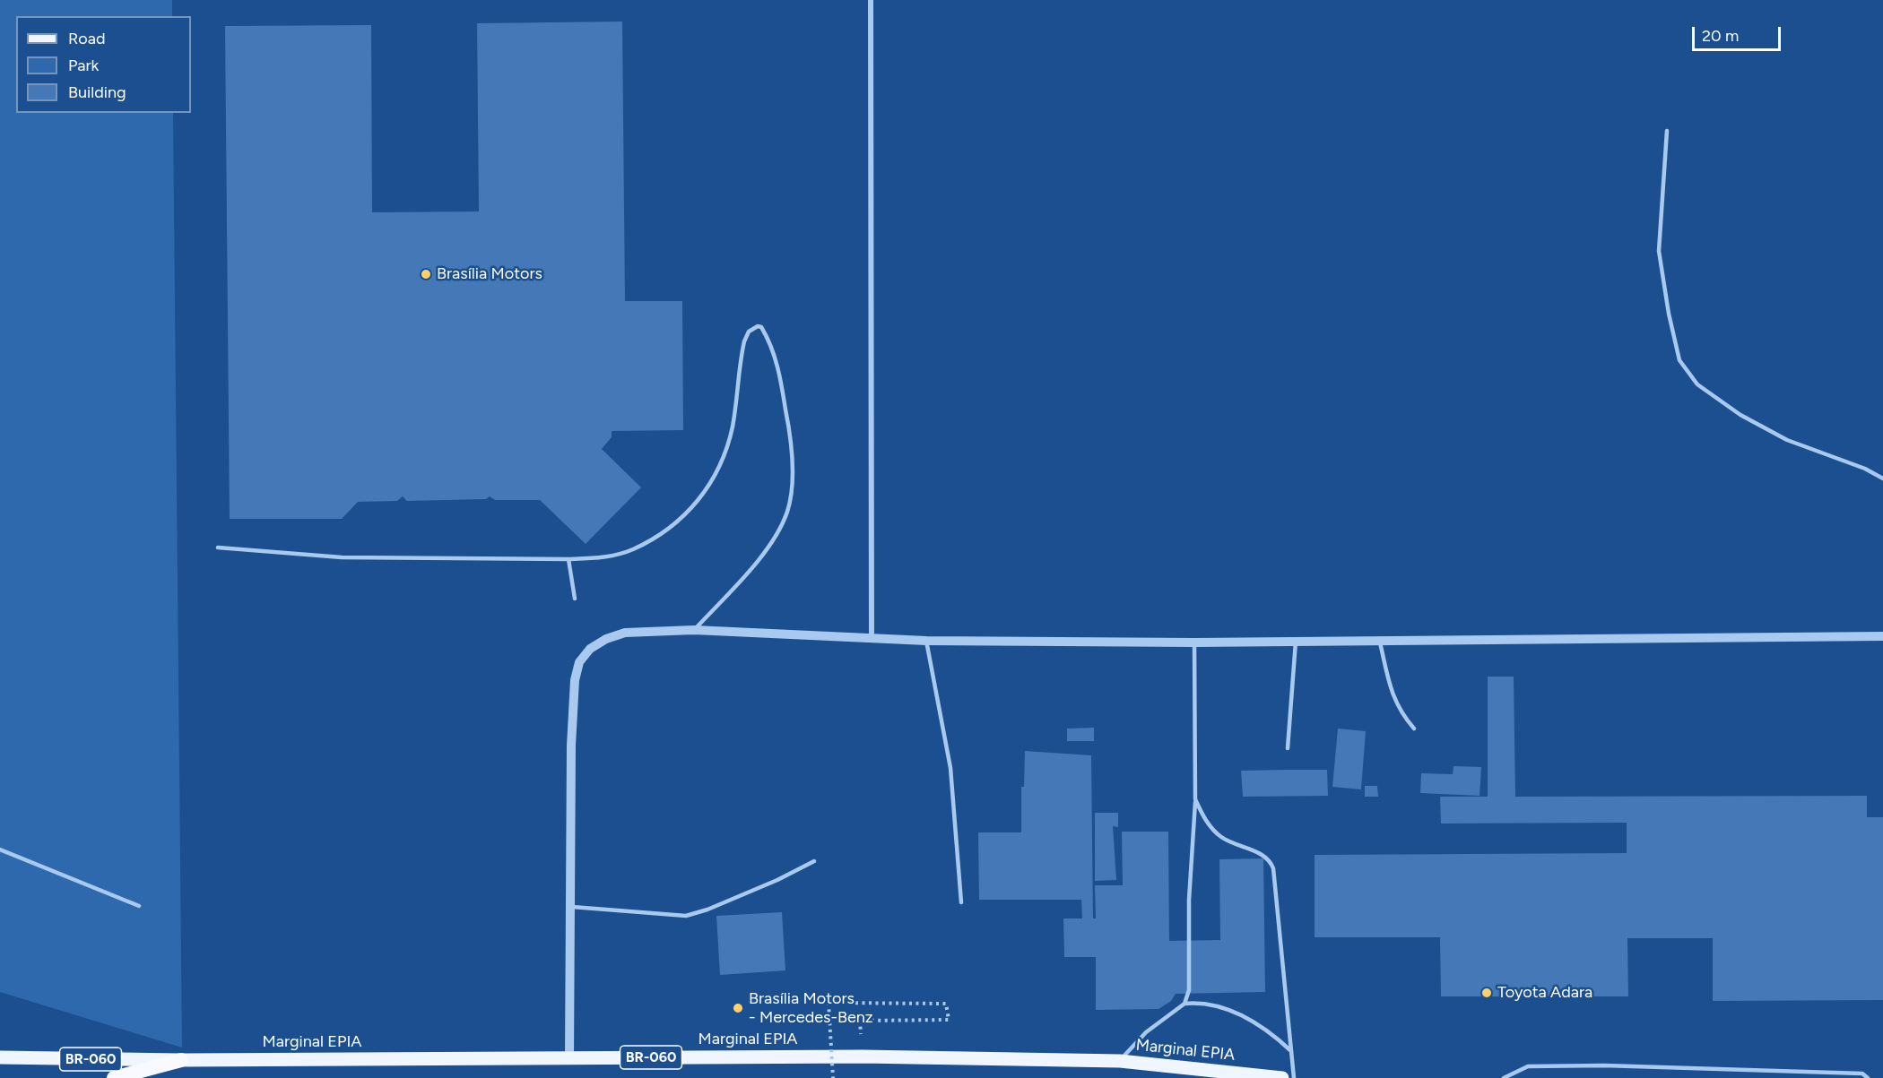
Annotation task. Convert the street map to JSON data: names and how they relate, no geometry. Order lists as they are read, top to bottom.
{
  "streets": {
    "main road": ["Marginal EPIA", "BR-060"]
  },
  "crossings": [
    ["Marginal EPIA", "BR-060"]
  ],
  "places": ["Brasília Motors", "Toyota Adara", "Brasília Motors - Mercedes-Benz"],
  "legend": ["Road", "Park", "Building"],
  "scale_bar": "20 m"
}
